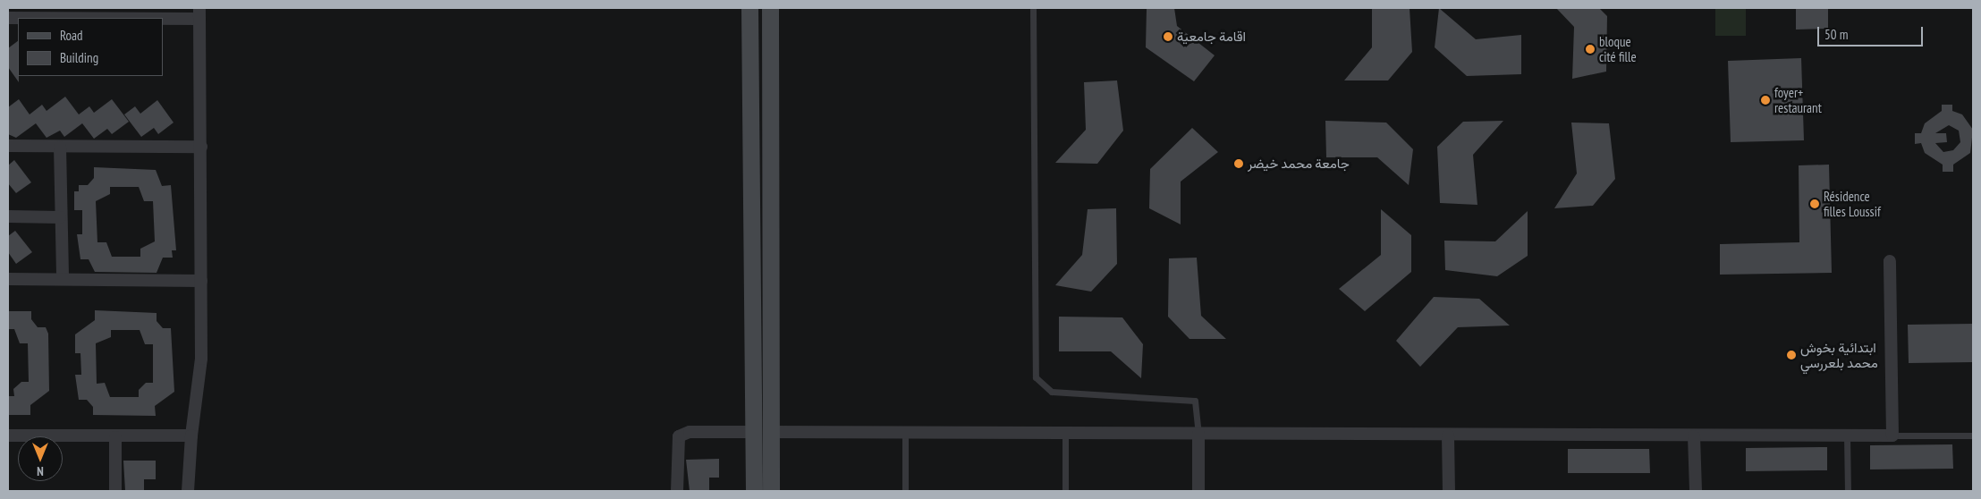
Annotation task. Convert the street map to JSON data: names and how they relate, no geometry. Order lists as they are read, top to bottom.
{
  "places": [
    "اقامة جامعية",
    "bloque cité fille",
    "foyer+ restaurant",
    "جامعة محمد خيضر",
    "Résidence filles Loussif",
    "ابتدائية بخوش محمد بلعررسي"
  ],
  "legend": ["Road", "Building"],
  "scale_bar": "50 m",
  "north": "bottom"
}
